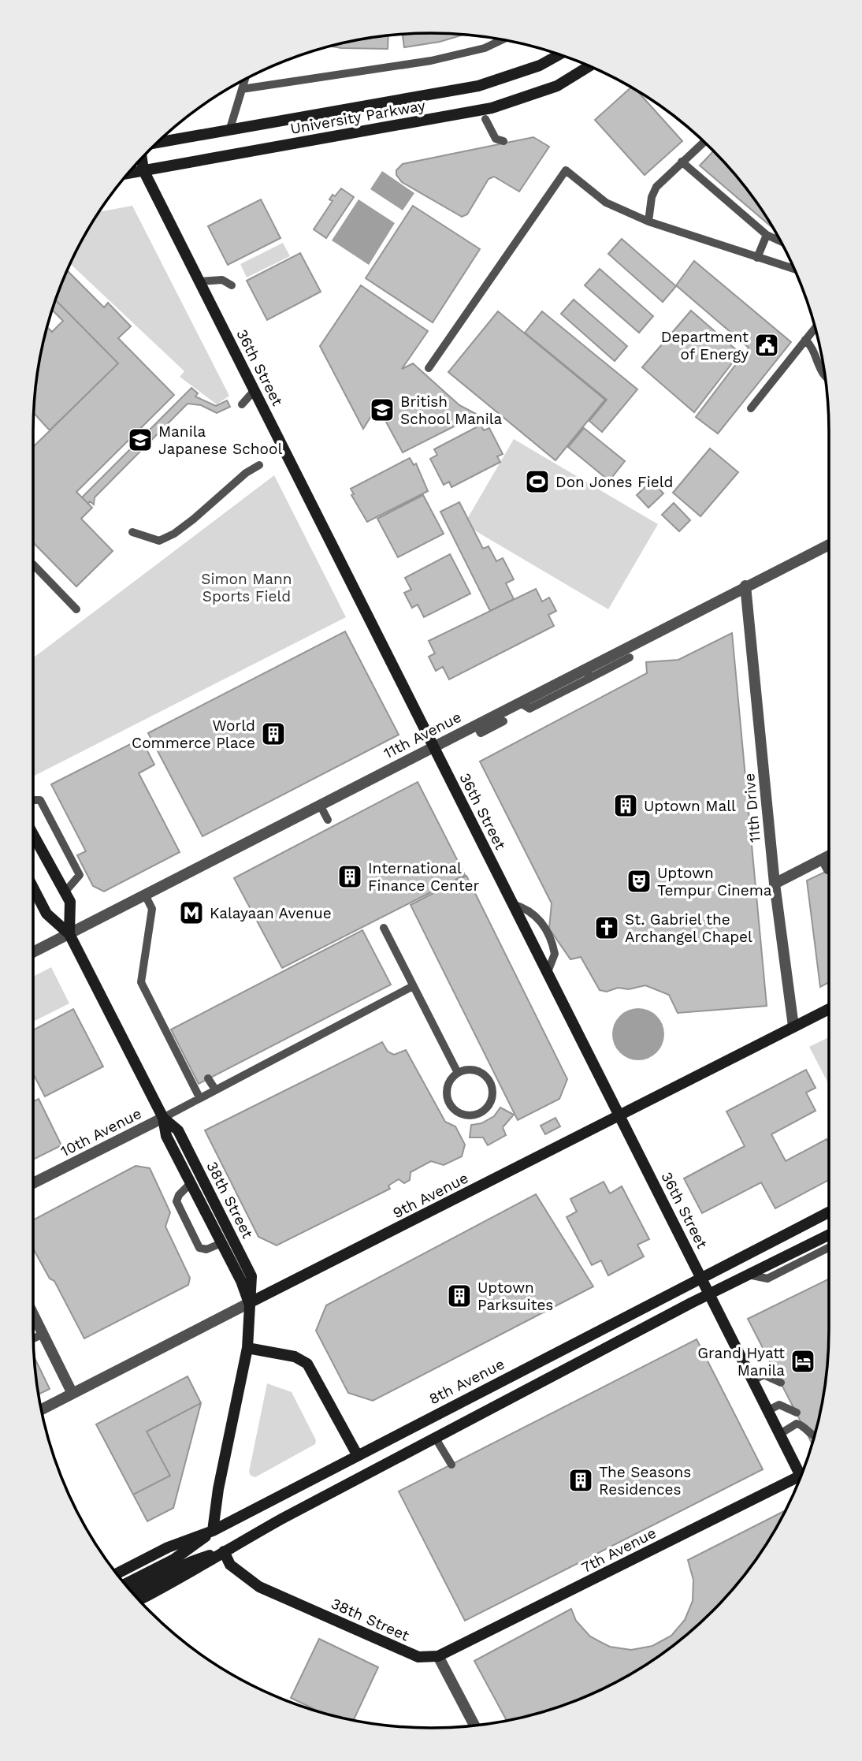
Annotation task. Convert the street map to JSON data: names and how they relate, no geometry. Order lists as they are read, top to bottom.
{
  "streets": {
    "street": [
      "University Parkway",
      "36th Street",
      "11th Avenue",
      "11th Drive",
      "10th Avenue",
      "9th Avenue",
      "38th Street",
      "8th Avenue",
      "7th Avenue"
    ]
  },
  "crossings": [
    ["University Parkway", "36th Street"],
    ["36th Street", "11th Avenue"],
    ["36th Street", "9th Avenue"],
    ["36th Street", "8th Avenue"],
    ["11th Avenue", "11th Drive"],
    ["11th Avenue", "38th Street"],
    ["11th Drive", "9th Avenue"],
    ["10th Avenue", "38th Street"],
    ["9th Avenue", "38th Street"],
    ["38th Street", "8th Avenue"],
    ["38th Street", "7th Avenue"]
  ],
  "parks": ["Simon Mann Sports Field"],
  "places": {
    "public building": ["Department of Energy"],
    "school or university": ["British School Manila", "Manila Japanese School"],
    "sports": ["Don Jones Field"],
    "building": [
      "World Commerce Place",
      "Uptown Mall",
      "International Finance Center",
      "Uptown Parksuites",
      "The Seasons Residences"
    ],
    "theatre": ["Uptown Tempur Cinema"],
    "metro station": ["Kalayaan Avenue"],
    "church": ["St. Gabriel the Archangel Chapel"],
    "hotel": ["Grand Hyatt Manila"]
  }
}
